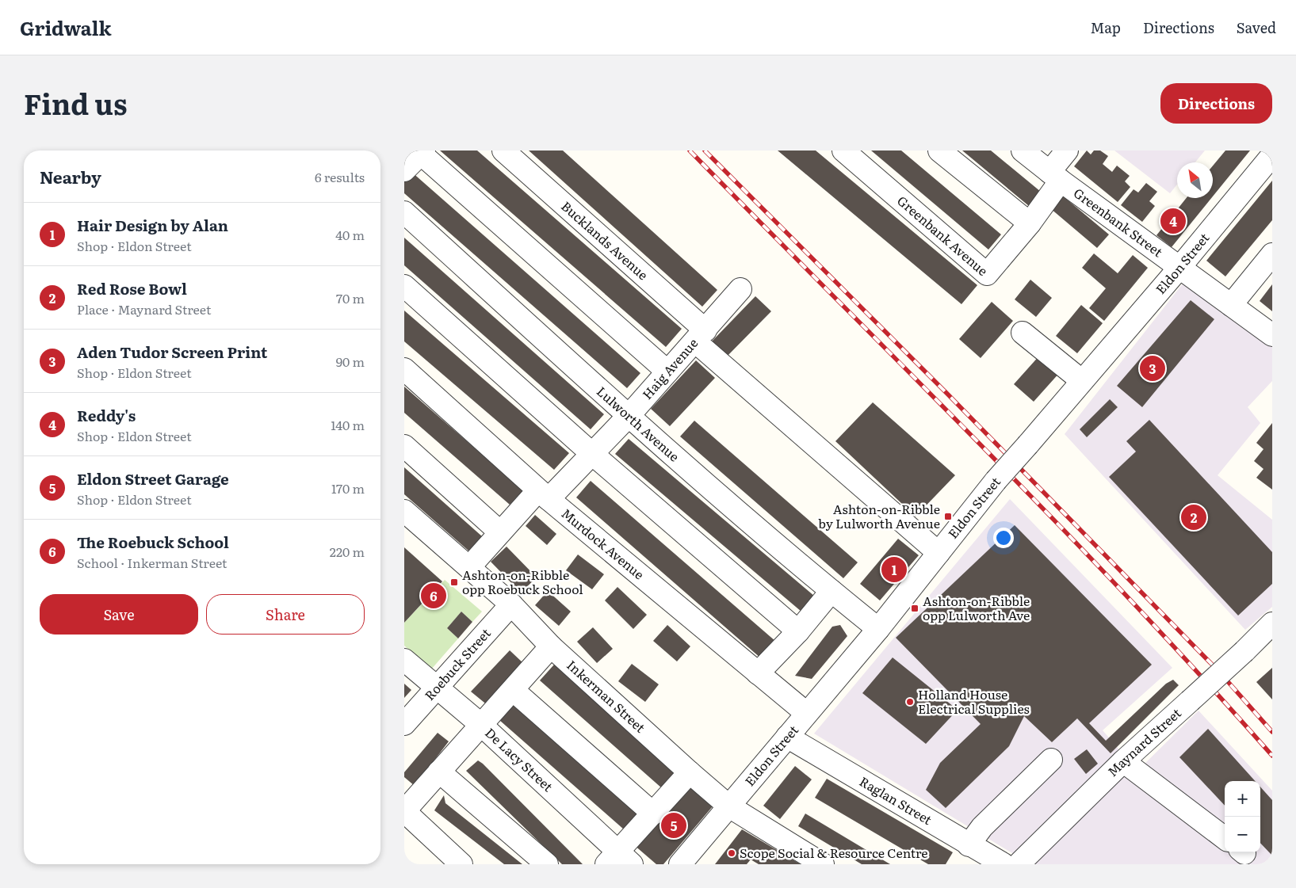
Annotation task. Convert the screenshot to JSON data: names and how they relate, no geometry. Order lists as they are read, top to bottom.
{
  "streets": {
    "street": [
      "Greenbank Street",
      "Greenbank Avenue",
      "Bucklands Avenue",
      "Eldon Street",
      "Haig Avenue",
      "Lulworth Avenue",
      "Murdock Avenue",
      "Roebuck Street",
      "Inkerman Street",
      "Maynard Street",
      "De Lacy Street",
      "Raglan Street"
    ]
  },
  "crossings": [
    ["Greenbank Street", "Greenbank Avenue"],
    ["Greenbank Street", "Eldon Street"],
    ["Bucklands Avenue", "Eldon Street"],
    ["Bucklands Avenue", "Haig Avenue"],
    ["Eldon Street", "Lulworth Avenue"],
    ["Eldon Street", "Murdock Avenue"],
    ["Eldon Street", "Inkerman Street"],
    ["Eldon Street", "Raglan Street"],
    ["Haig Avenue", "Lulworth Avenue"],
    ["Haig Avenue", "Murdock Avenue"],
    ["Haig Avenue", "Inkerman Street"],
    ["Roebuck Street", "Inkerman Street"],
    ["Roebuck Street", "De Lacy Street"]
  ],
  "places": {
    "transit": ["Ashton-on-Ribble by Lulworth Avenue", "Ashton-on-Ribble opp Roebuck School", "Ashton-on-Ribble opp Lulworth Ave"],
    "other": ["Holland House Electrical Supplies", "Scope Social & Resource Centre"]
  },
  "north": "top left",
  "page": {
    "header": "Gridwalk",
    "nav": ["Map", "Directions", "Saved"],
    "title": "Find us",
    "buttons": [
      "Directions",
      ["Save", "Share"]
    ],
    "heading": ["Nearby", "6 results"],
    "list": [
      {
        "mark": "1",
        "name": "Hair Design by Alan",
        "note": "Shop · Eldon Street",
        "value": "40 m"
      },
      {
        "mark": "2",
        "name": "Red Rose Bowl",
        "note": "Place · Maynard Street",
        "value": "70 m"
      },
      {
        "mark": "3",
        "name": "Aden Tudor Screen Print",
        "note": "Shop · Eldon Street",
        "value": "90 m"
      },
      {
        "mark": "4",
        "name": "Reddy's",
        "note": "Shop · Eldon Street",
        "value": "140 m"
      },
      {
        "mark": "5",
        "name": "Eldon Street Garage",
        "note": "Shop · Eldon Street",
        "value": "170 m"
      },
      {
        "mark": "6",
        "name": "The Roebuck School",
        "note": "School · Inkerman Street",
        "value": "220 m"
      }
    ],
    "pins": [
      "4",
      "3",
      "2",
      "1",
      "6",
      "5"
    ],
    "map_buttons": ["+", "−"]
  }
}
